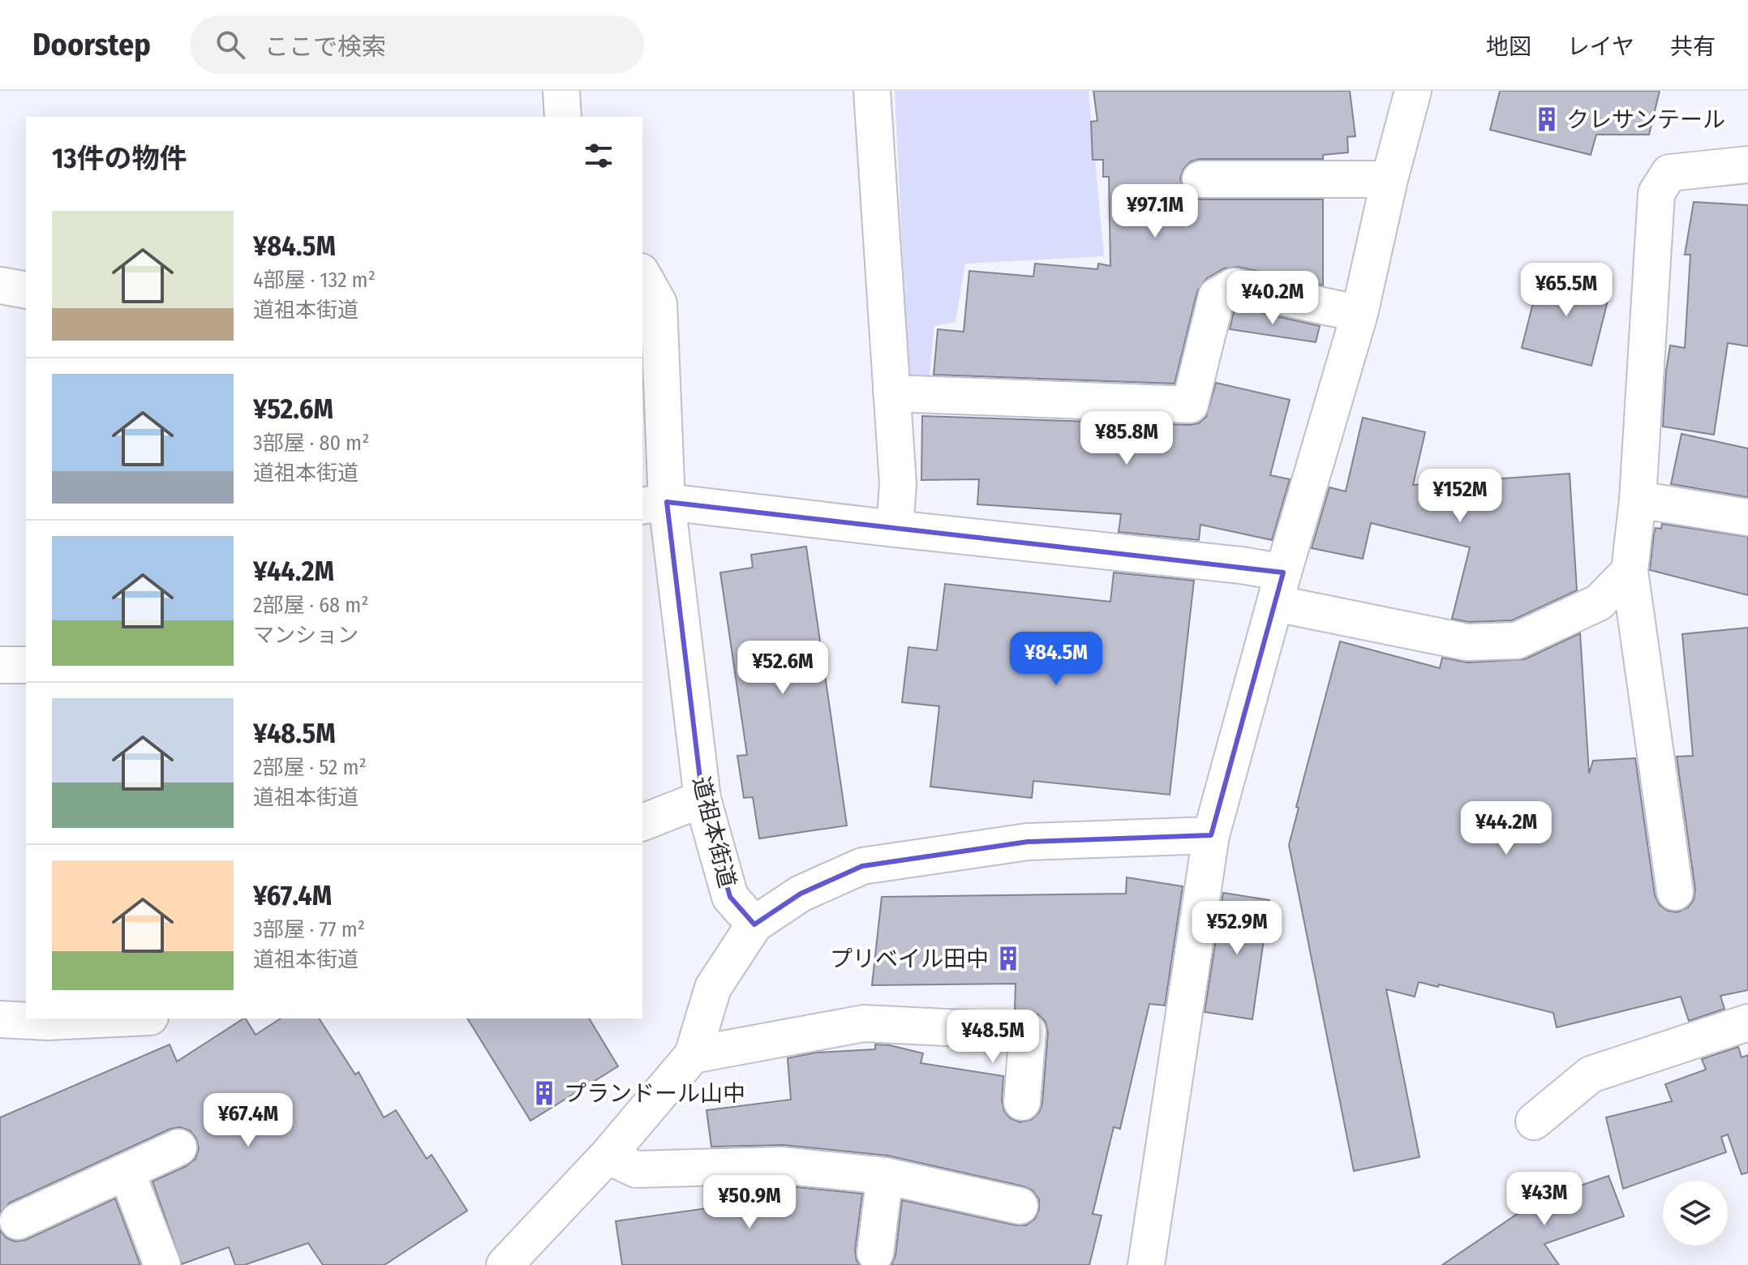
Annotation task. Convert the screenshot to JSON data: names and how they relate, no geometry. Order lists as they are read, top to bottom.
{
  "streets": {
    "street": ["道祖本街道"]
  },
  "places": {
    "building": ["クレサンテール", "プリベイル田中", "プランドール山中"]
  },
  "page": {
    "header": "Doorstep",
    "search": "ここで検索",
    "nav": ["地図", "レイヤ", "共有"],
    "heading": "13件の物件",
    "price": [
      "¥97.1M",
      "¥65.5M",
      "¥40.2M",
      "¥85.8M",
      "¥152M",
      "¥84.5M",
      "¥52.6M",
      "¥44.2M",
      "¥52.9M",
      "¥48.5M",
      "¥67.4M",
      "¥43M",
      "¥50.9M"
    ],
    "list": [
      {
        "name": "¥84.5M",
        "note": "4部屋 · 132 m² · 道祖本街道"
      },
      {
        "name": "¥52.6M",
        "note": "3部屋 · 80 m² · 道祖本街道"
      },
      {
        "name": "¥44.2M",
        "note": "2部屋 · 68 m² · マンション"
      },
      {
        "name": "¥48.5M",
        "note": "2部屋 · 52 m² · 道祖本街道"
      },
      {
        "name": "¥67.4M",
        "note": "3部屋 · 77 m² · 道祖本街道"
      }
    ]
  }
}
